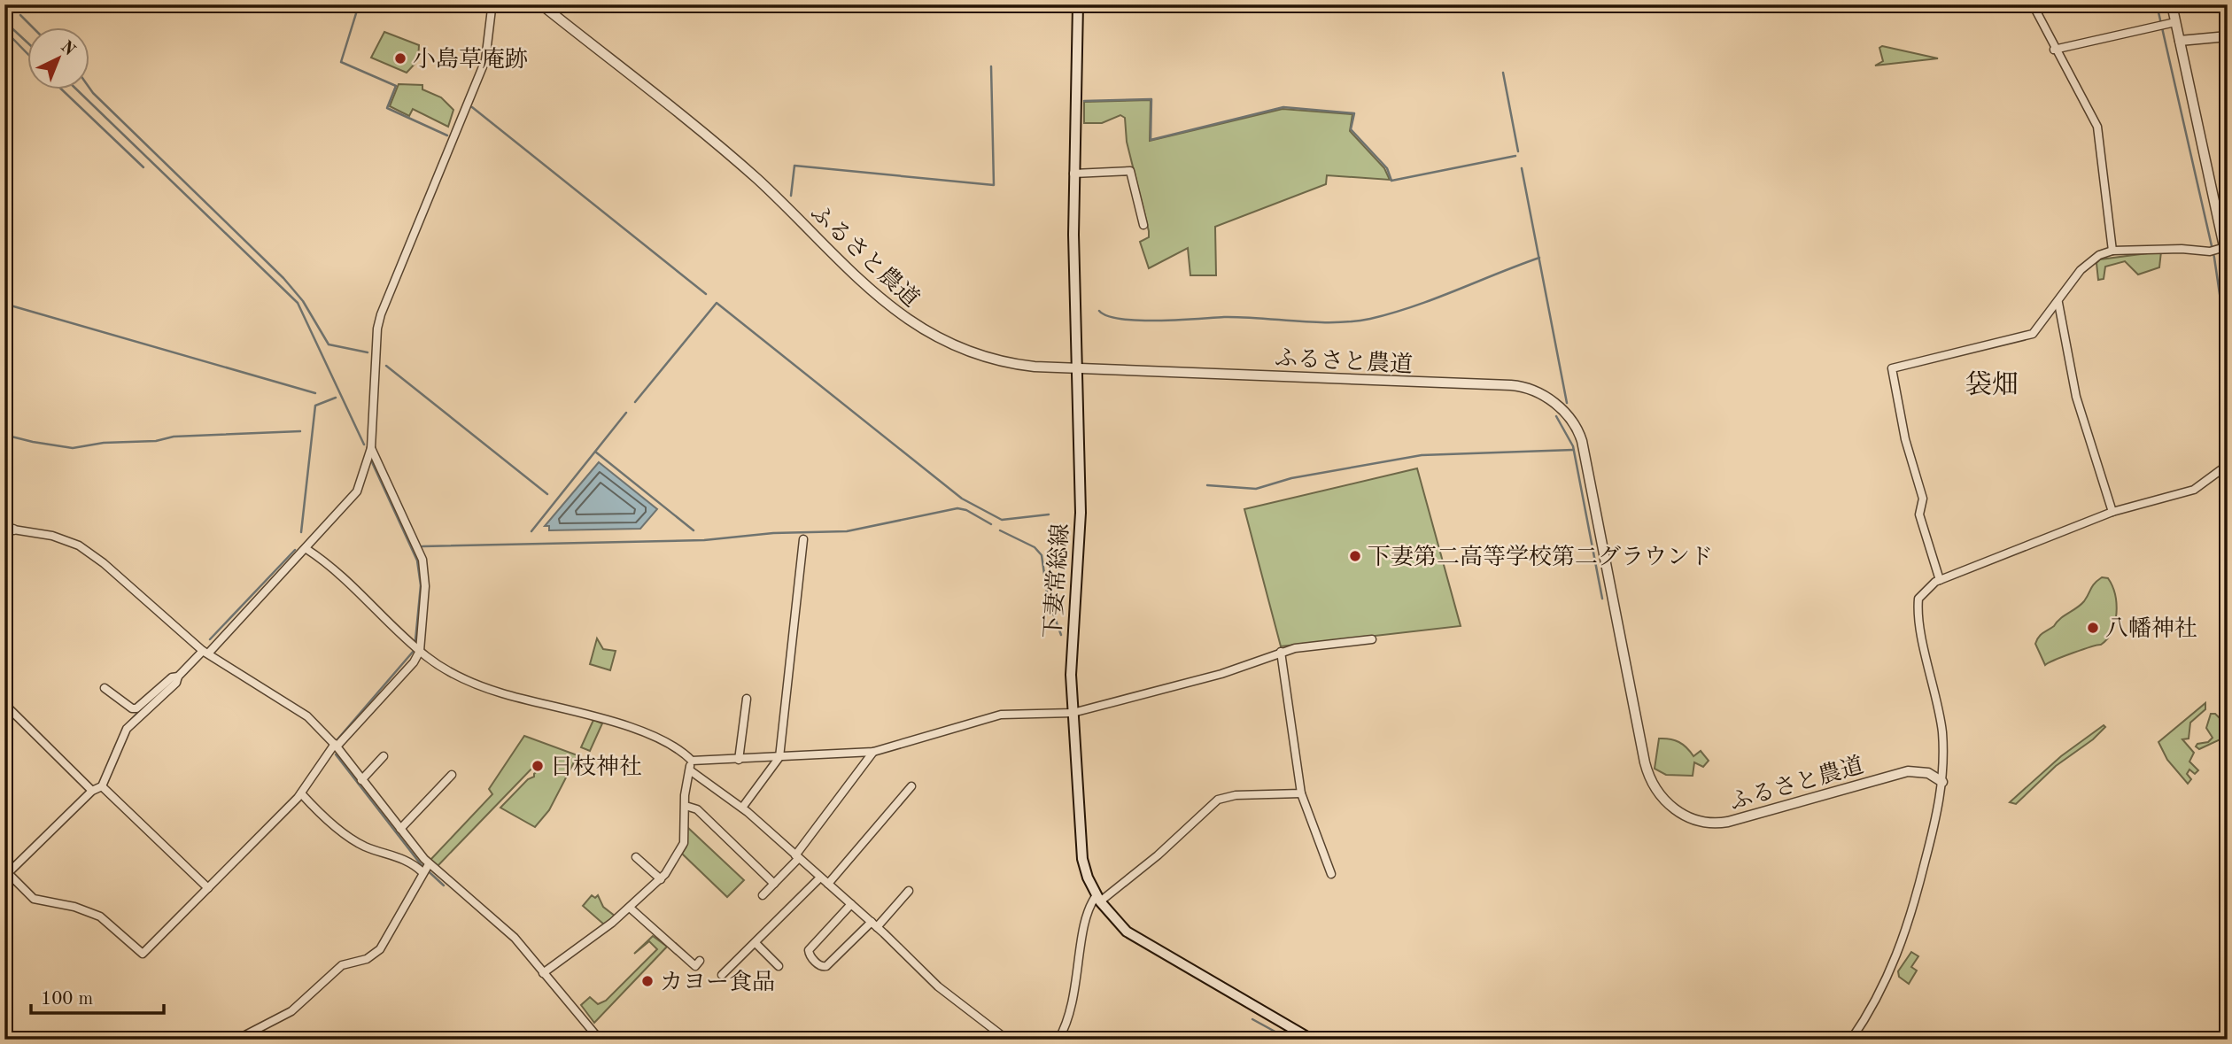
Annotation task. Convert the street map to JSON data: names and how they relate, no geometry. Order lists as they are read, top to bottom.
{
  "streets": {
    "main road": ["下妻常総線"],
    "street": ["ふるさと農道"]
  },
  "crossings": [
    ["ふるさと農道", "下妻常総線"]
  ],
  "districts": ["袋畑"],
  "places": [
    "小島草庵跡",
    "下妻第二高等学校第二グラウンド",
    "八幡神社",
    "日枝神社",
    "カヨー食品"
  ],
  "scale_bar": "100 m",
  "north": "top right"
}
